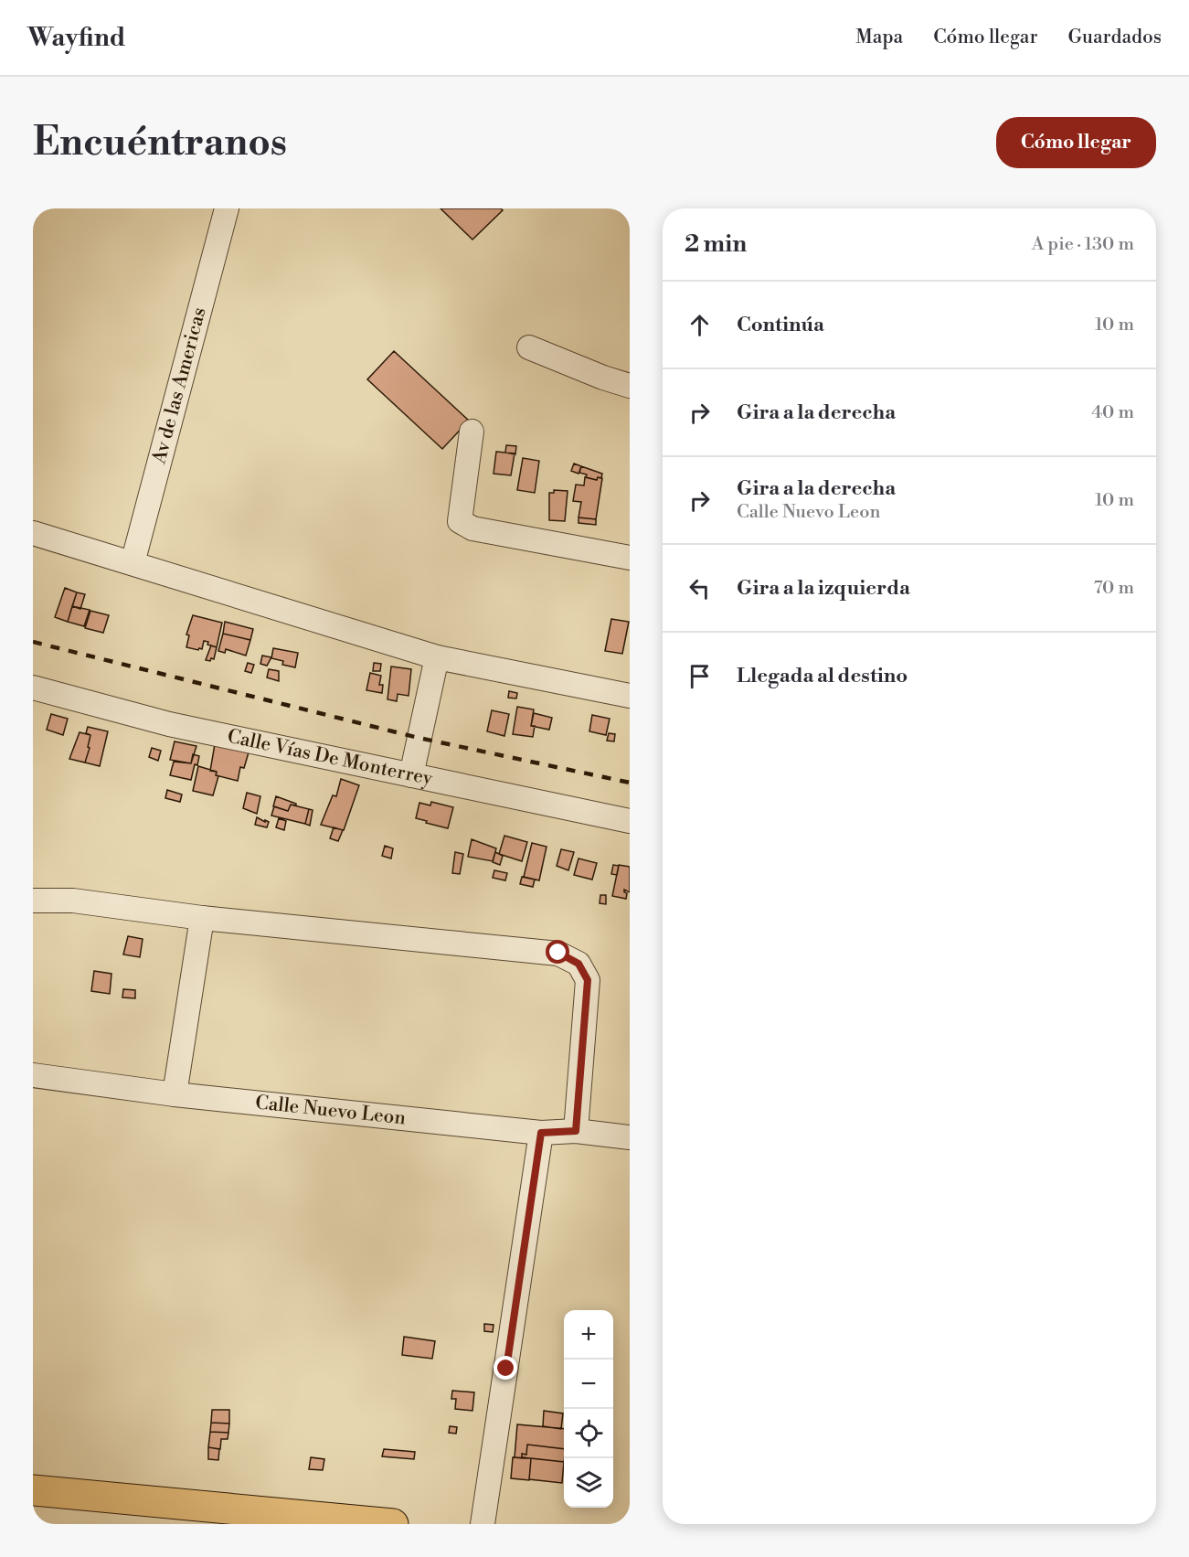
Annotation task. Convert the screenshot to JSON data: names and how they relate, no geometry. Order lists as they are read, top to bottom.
{
  "streets": {
    "street": ["Av de las Americas", "Calle Vías De Monterrey", "Calle Nuevo Leon"]
  },
  "page": {
    "header": "Wayfind",
    "nav": ["Mapa", "Cómo llegar", "Guardados"],
    "buttons": "Cómo llegar",
    "title": "Encuéntranos",
    "heading": ["2 min", "A pie · 130 m"],
    "list": [
      ["Continúa", "10 m"],
      ["Gira a la derecha", "40 m"],
      ["Gira a la derecha", "Calle Nuevo Leon", "10 m"],
      ["Gira a la izquierda", "70 m"],
      "Llegada al destino"
    ],
    "map_buttons": ["+", "−"]
  }
}
